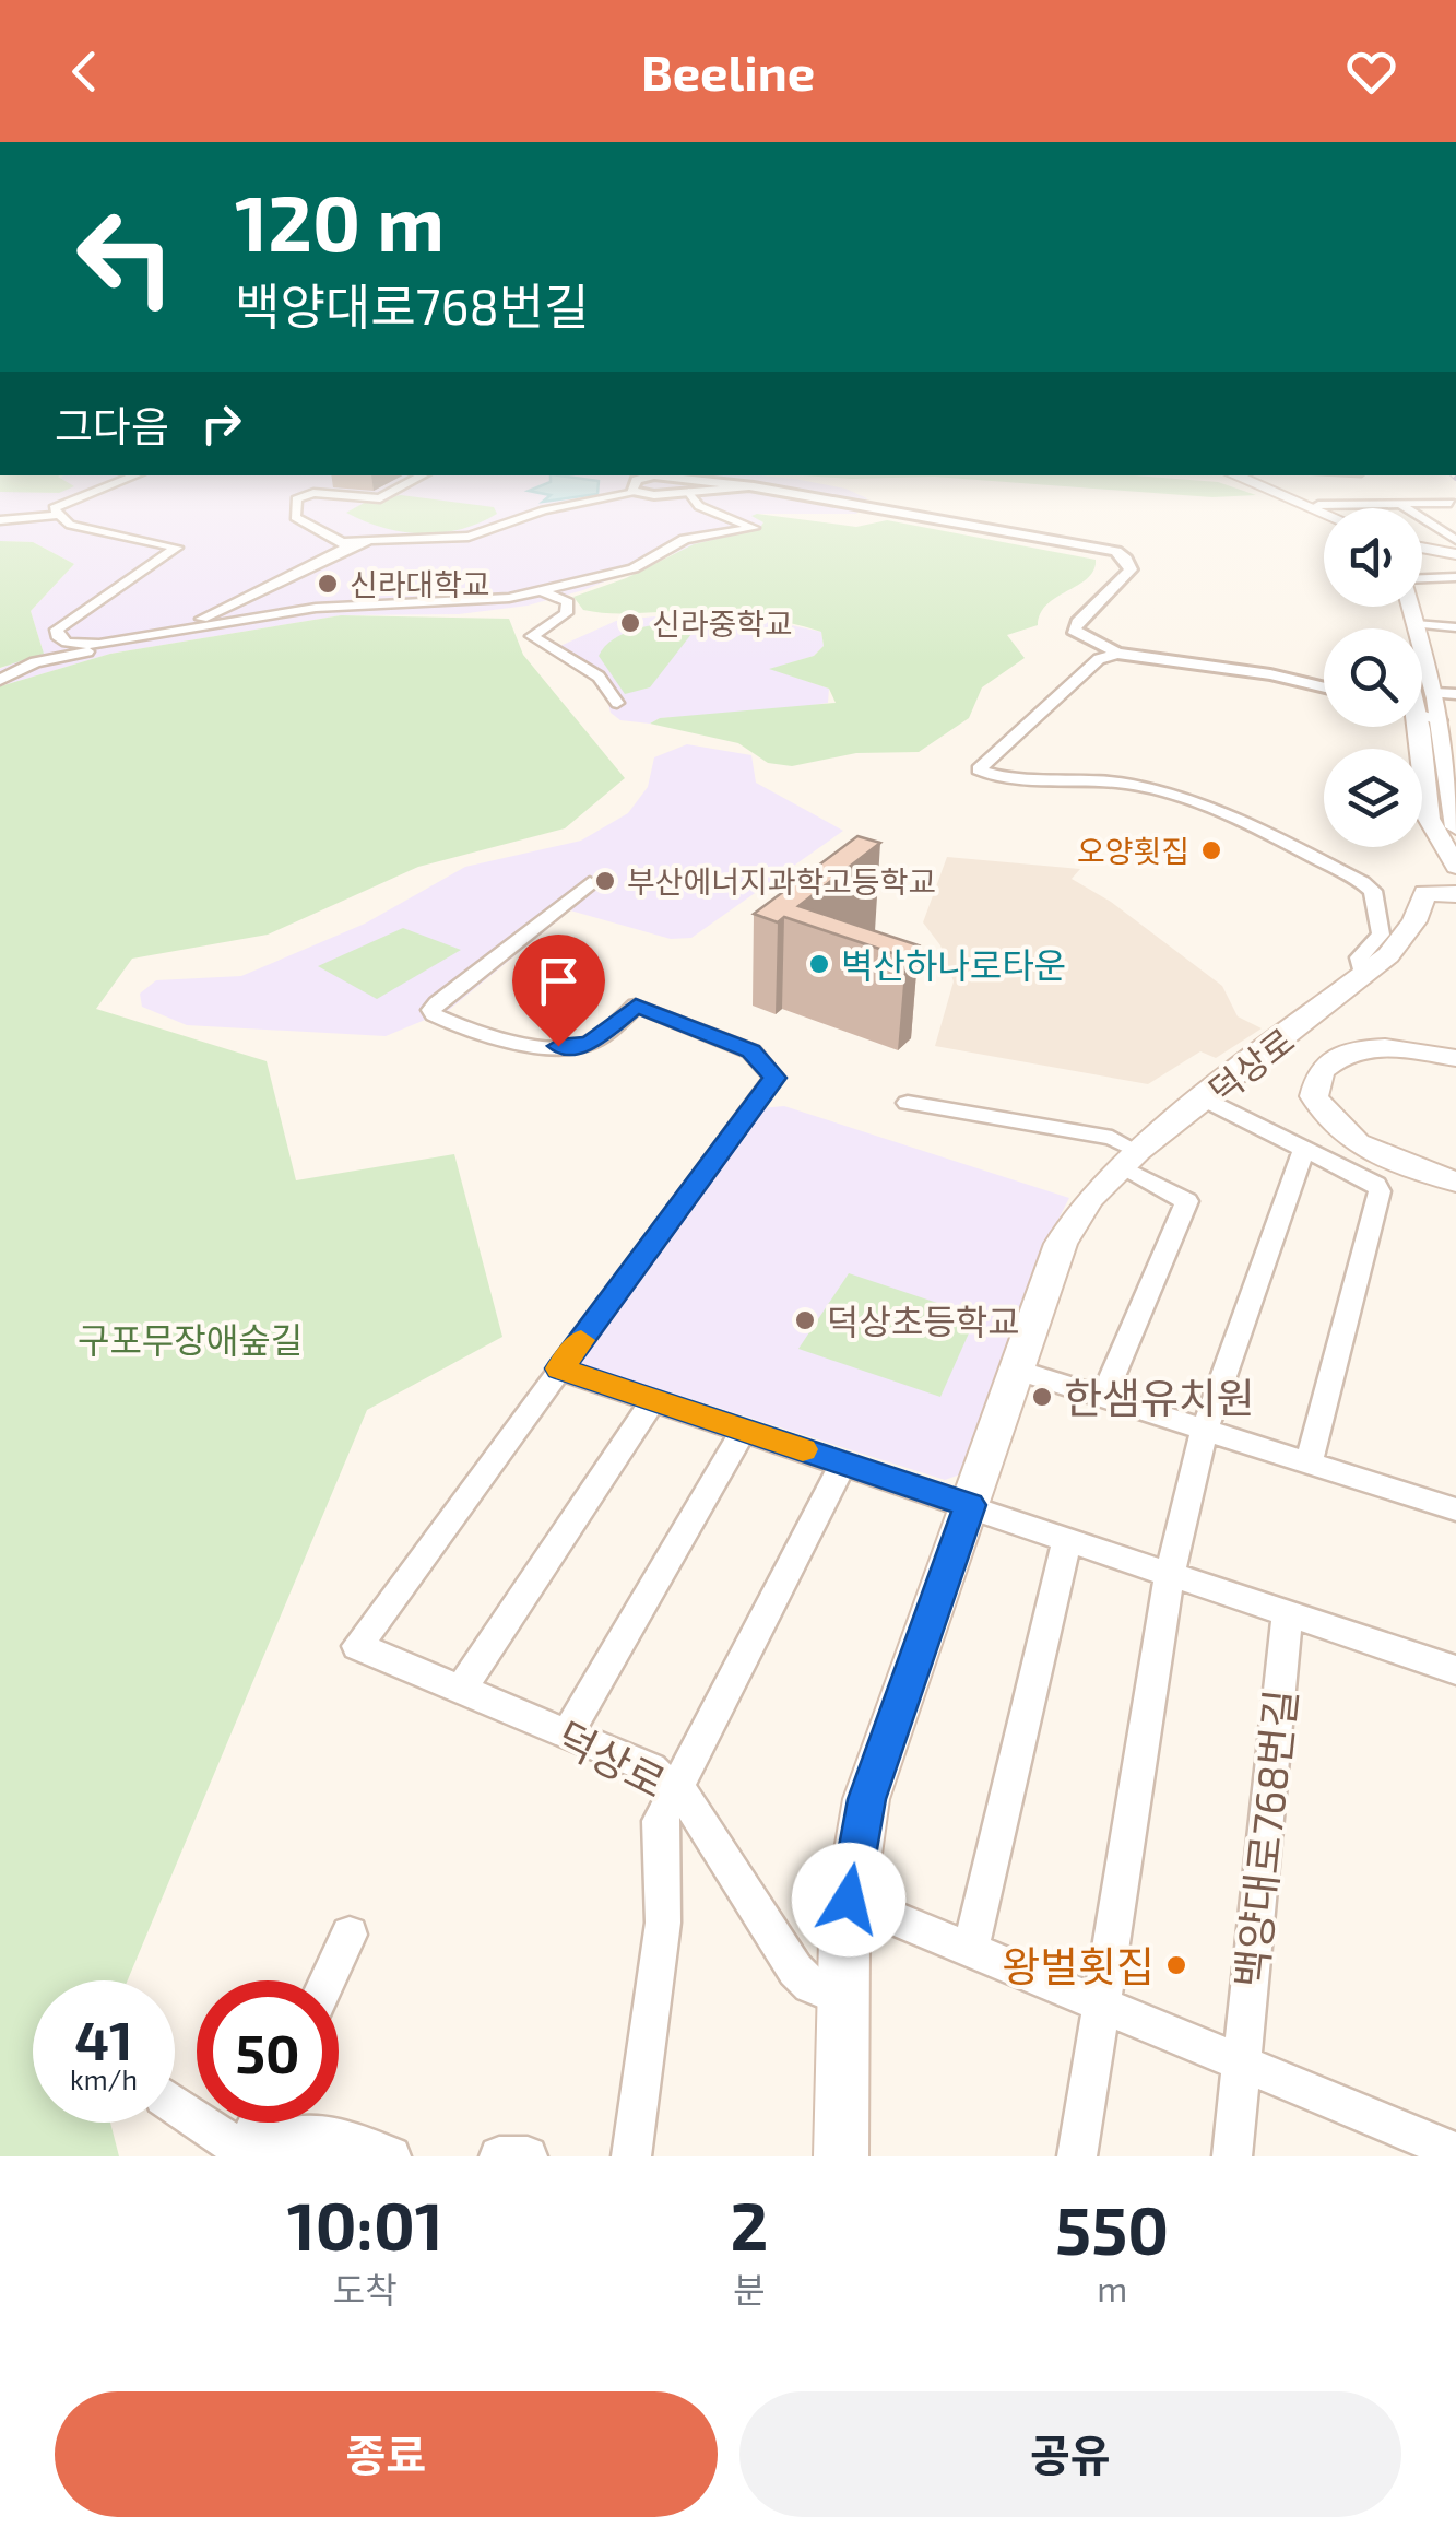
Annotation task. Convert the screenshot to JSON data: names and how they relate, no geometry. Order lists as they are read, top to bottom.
{
  "streets": {
    "main road": ["덕상로"],
    "street": ["백양대로768번길"]
  },
  "parks": ["구포무장애숲길"],
  "places": [
    "신라대학교",
    "신라중학교",
    "오양횟집",
    "부산에너지과학고등학교",
    "벽산하나로타운",
    "덕상초등학교",
    "한샘유치원",
    "왕벌횟집"
  ],
  "page": {
    "header": "Beeline",
    "turn": ["120 m", "백양대로768번길"],
    "then": "그다음",
    "speed": "41 km/h",
    "limit": "50",
    "eta": [
      "10:01",
      "도착",
      "2",
      "분",
      "550",
      "m"
    ],
    "buttons": ["종료", "공유"]
  }
}
